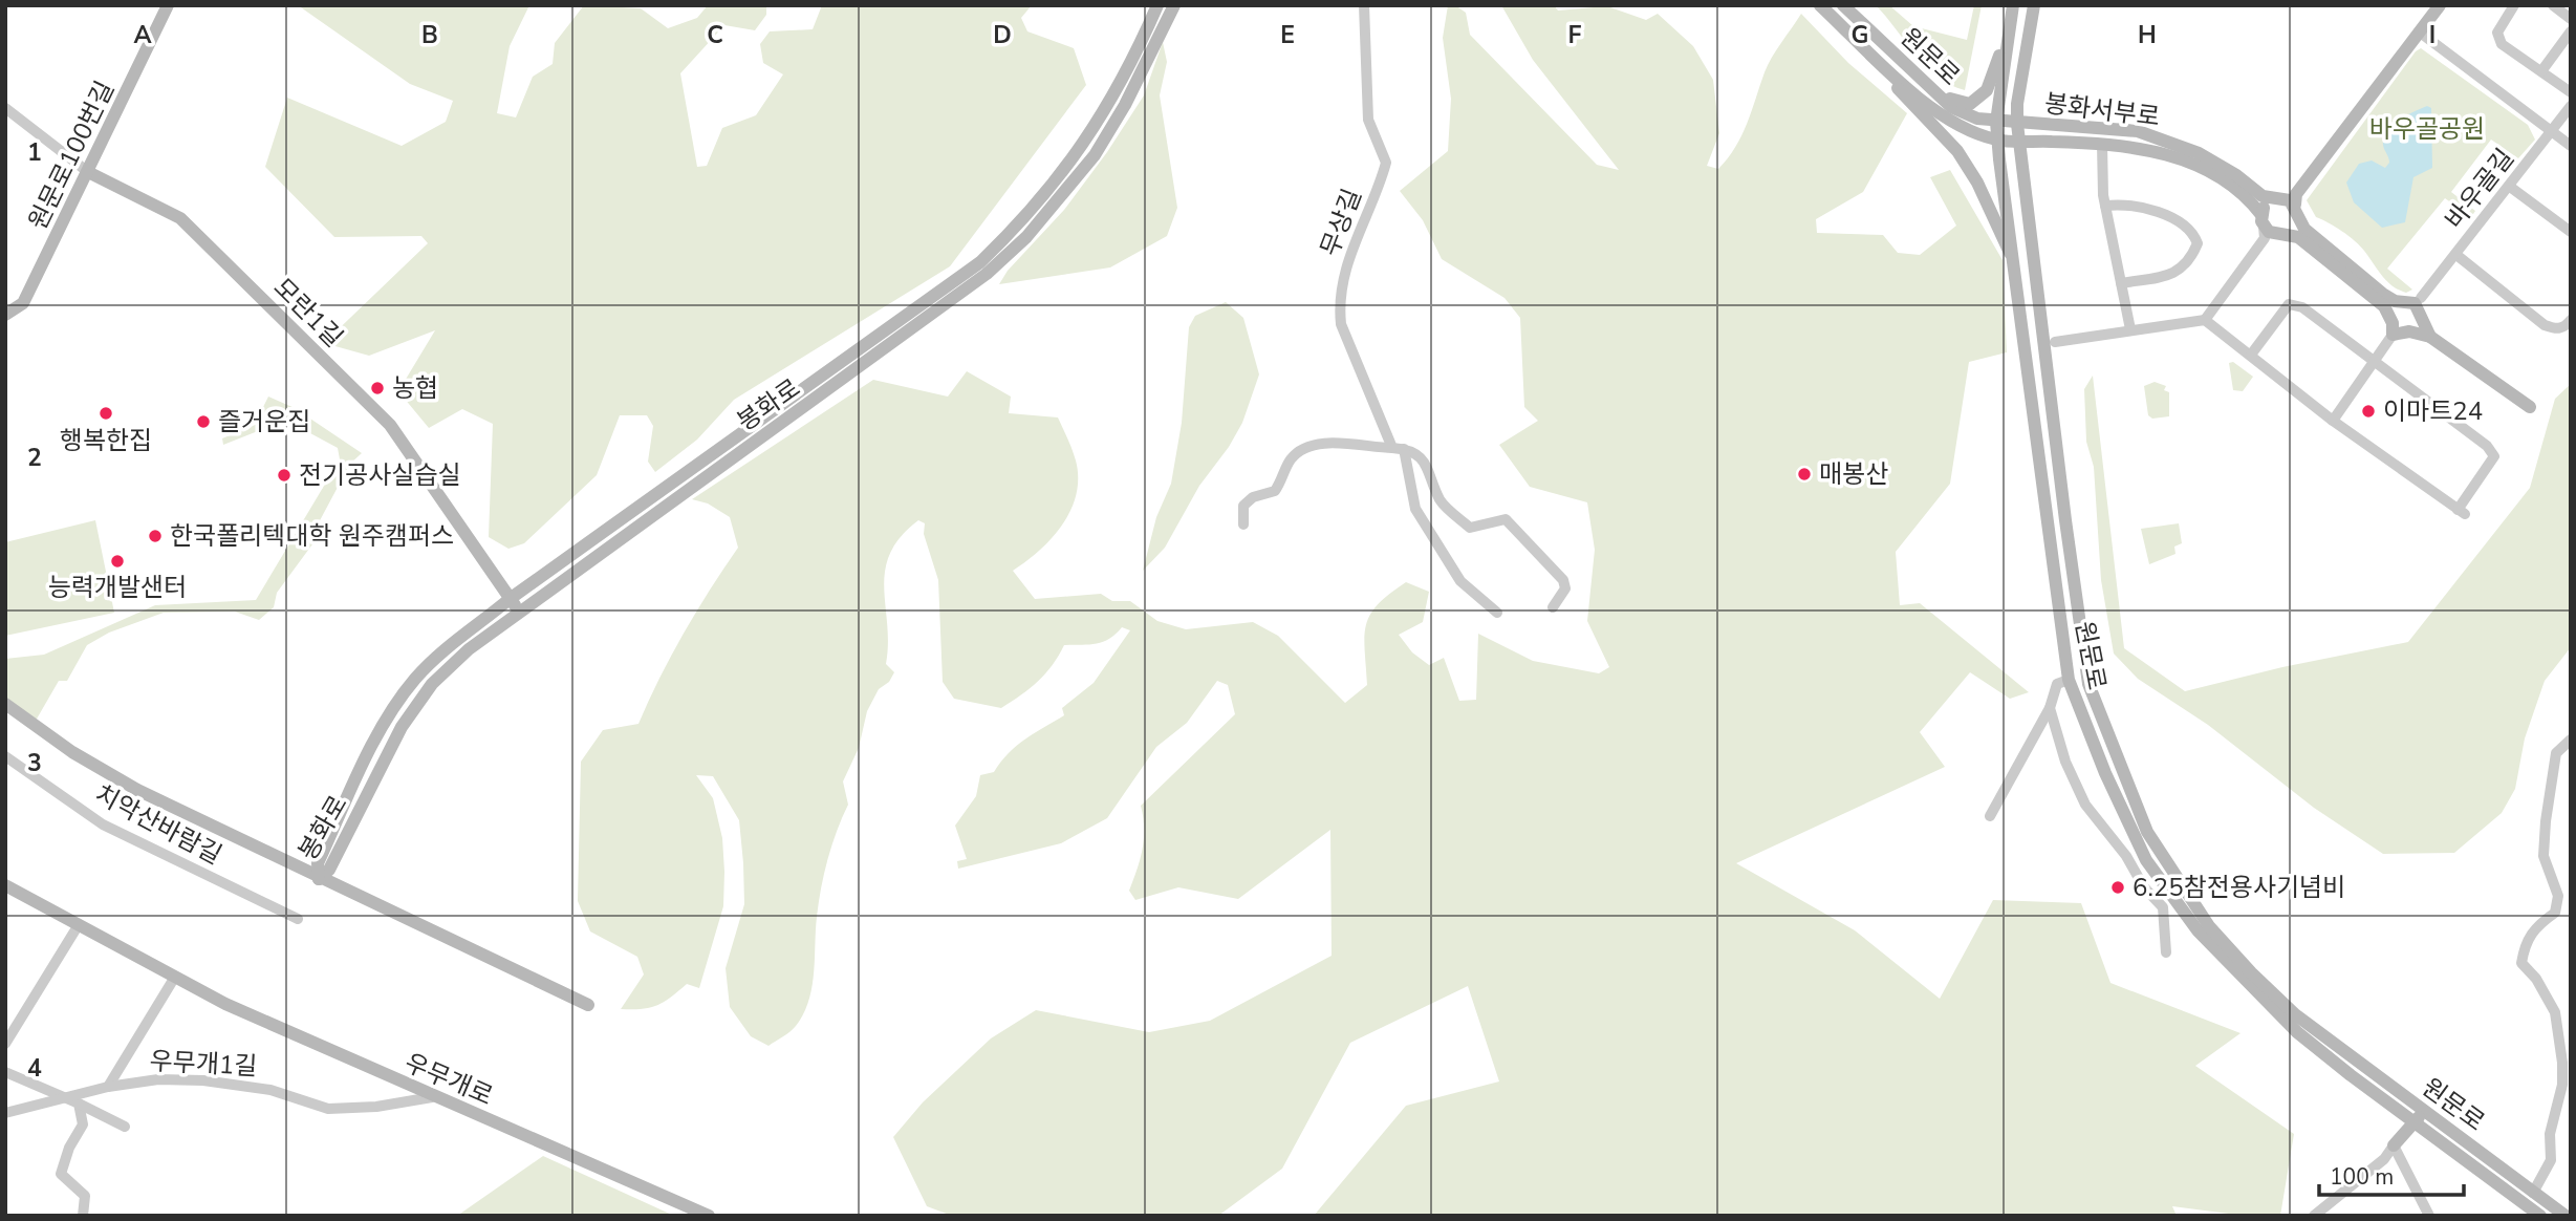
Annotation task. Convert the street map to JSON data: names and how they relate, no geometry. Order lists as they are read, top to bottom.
{
  "streets": {
    "street": [
      "원문로",
      "봉화서부로",
      "원문로100번길",
      "바우골길",
      "무상길",
      "모란1길",
      "봉화로",
      "치악산바람길",
      "우무개1길",
      "우무개로"
    ]
  },
  "crossings": [
    ["원문로", "봉화서부로"],
    ["원문로100번길", "모란1길"],
    ["모란1길", "봉화로"],
    ["우무개1길", "우무개로"]
  ],
  "parks": ["바우골공원"],
  "places": [
    "농협",
    "이마트24",
    "행복한집",
    "즐거운집",
    "매봉산",
    "전기공사실습실",
    "한국폴리텍대학 원주캠퍼스",
    "능력개발샌터",
    "6.25참전용사기념비"
  ],
  "scale_bar": "100 m",
  "grid": {
    "columns": [
      "A",
      "B",
      "C",
      "D",
      "E",
      "F",
      "G",
      "H",
      "I"
    ],
    "rows": [
      "1",
      "2",
      "3",
      "4"
    ]
  }
}
